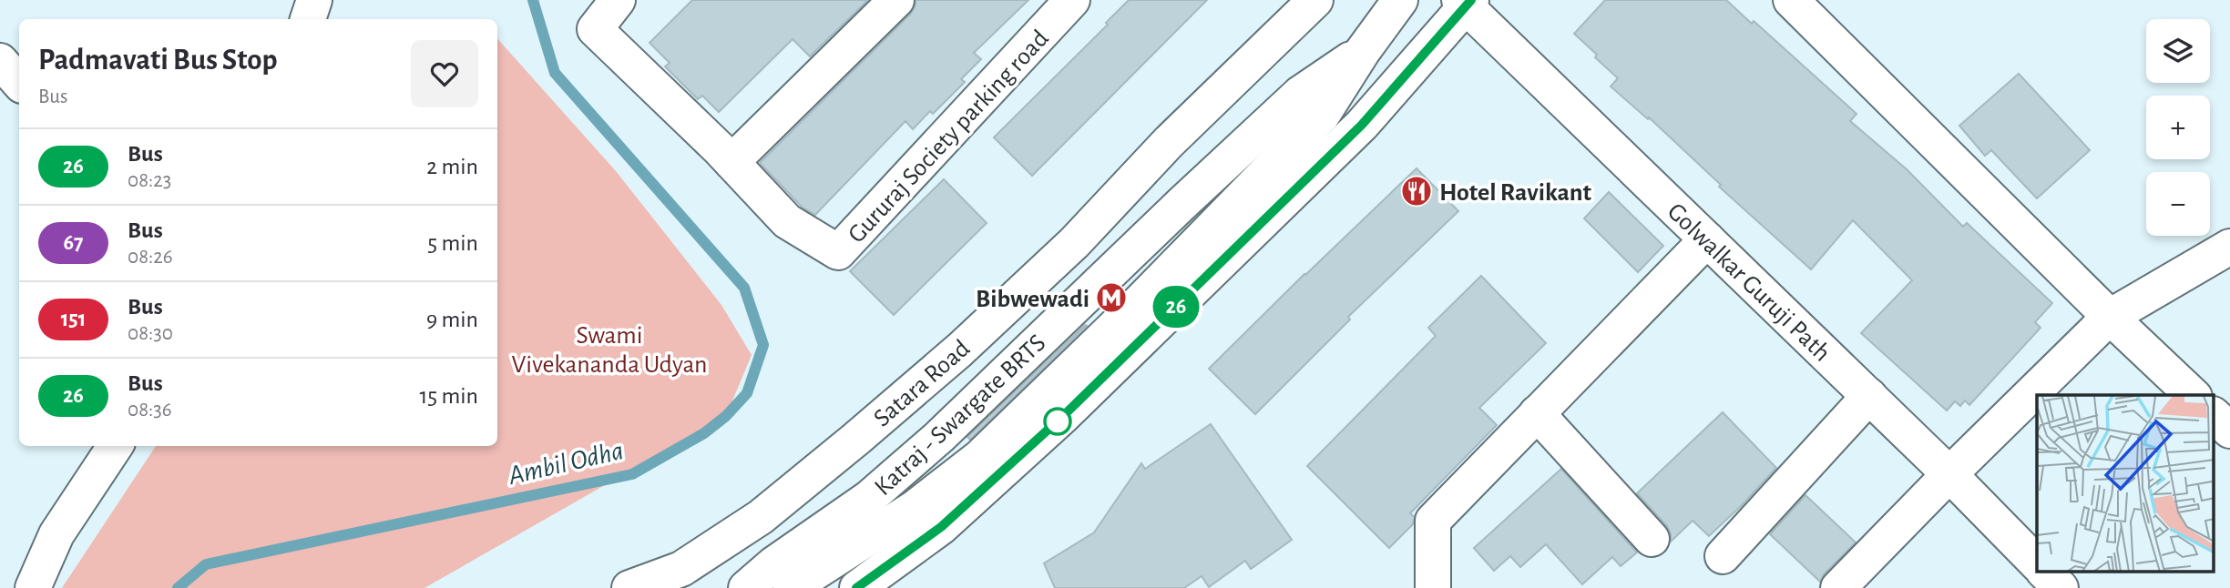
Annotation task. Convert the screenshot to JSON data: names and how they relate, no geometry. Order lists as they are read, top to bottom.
{
  "streets": {
    "main road": [
      "Gururaj Society parking road",
      "Golwalkar Guruji Path",
      "Satara Road",
      "Katraj - Swargate BRTS"
    ]
  },
  "water": ["Ambil Odha"],
  "parks": ["Swami Vivekananda Udyan"],
  "places": {
    "restaurant": ["Hotel Ravikant"],
    "metro station": ["Bibwewadi"]
  },
  "lines": ["bus line 26"],
  "page": {
    "on_map": "26",
    "map_buttons": ["+", "−"],
    "heading": ["Padmavati Bus Stop", "Bus"],
    "list": [
      {
        "mark": "26",
        "name": "Bus",
        "note": "08:23",
        "value": "2 min"
      },
      {
        "mark": "67",
        "name": "Bus",
        "note": "08:26",
        "value": "5 min"
      },
      {
        "mark": "151",
        "name": "Bus",
        "note": "08:30",
        "value": "9 min"
      },
      {
        "mark": "26",
        "name": "Bus",
        "note": "08:36",
        "value": "15 min"
      }
    ]
  }
}
